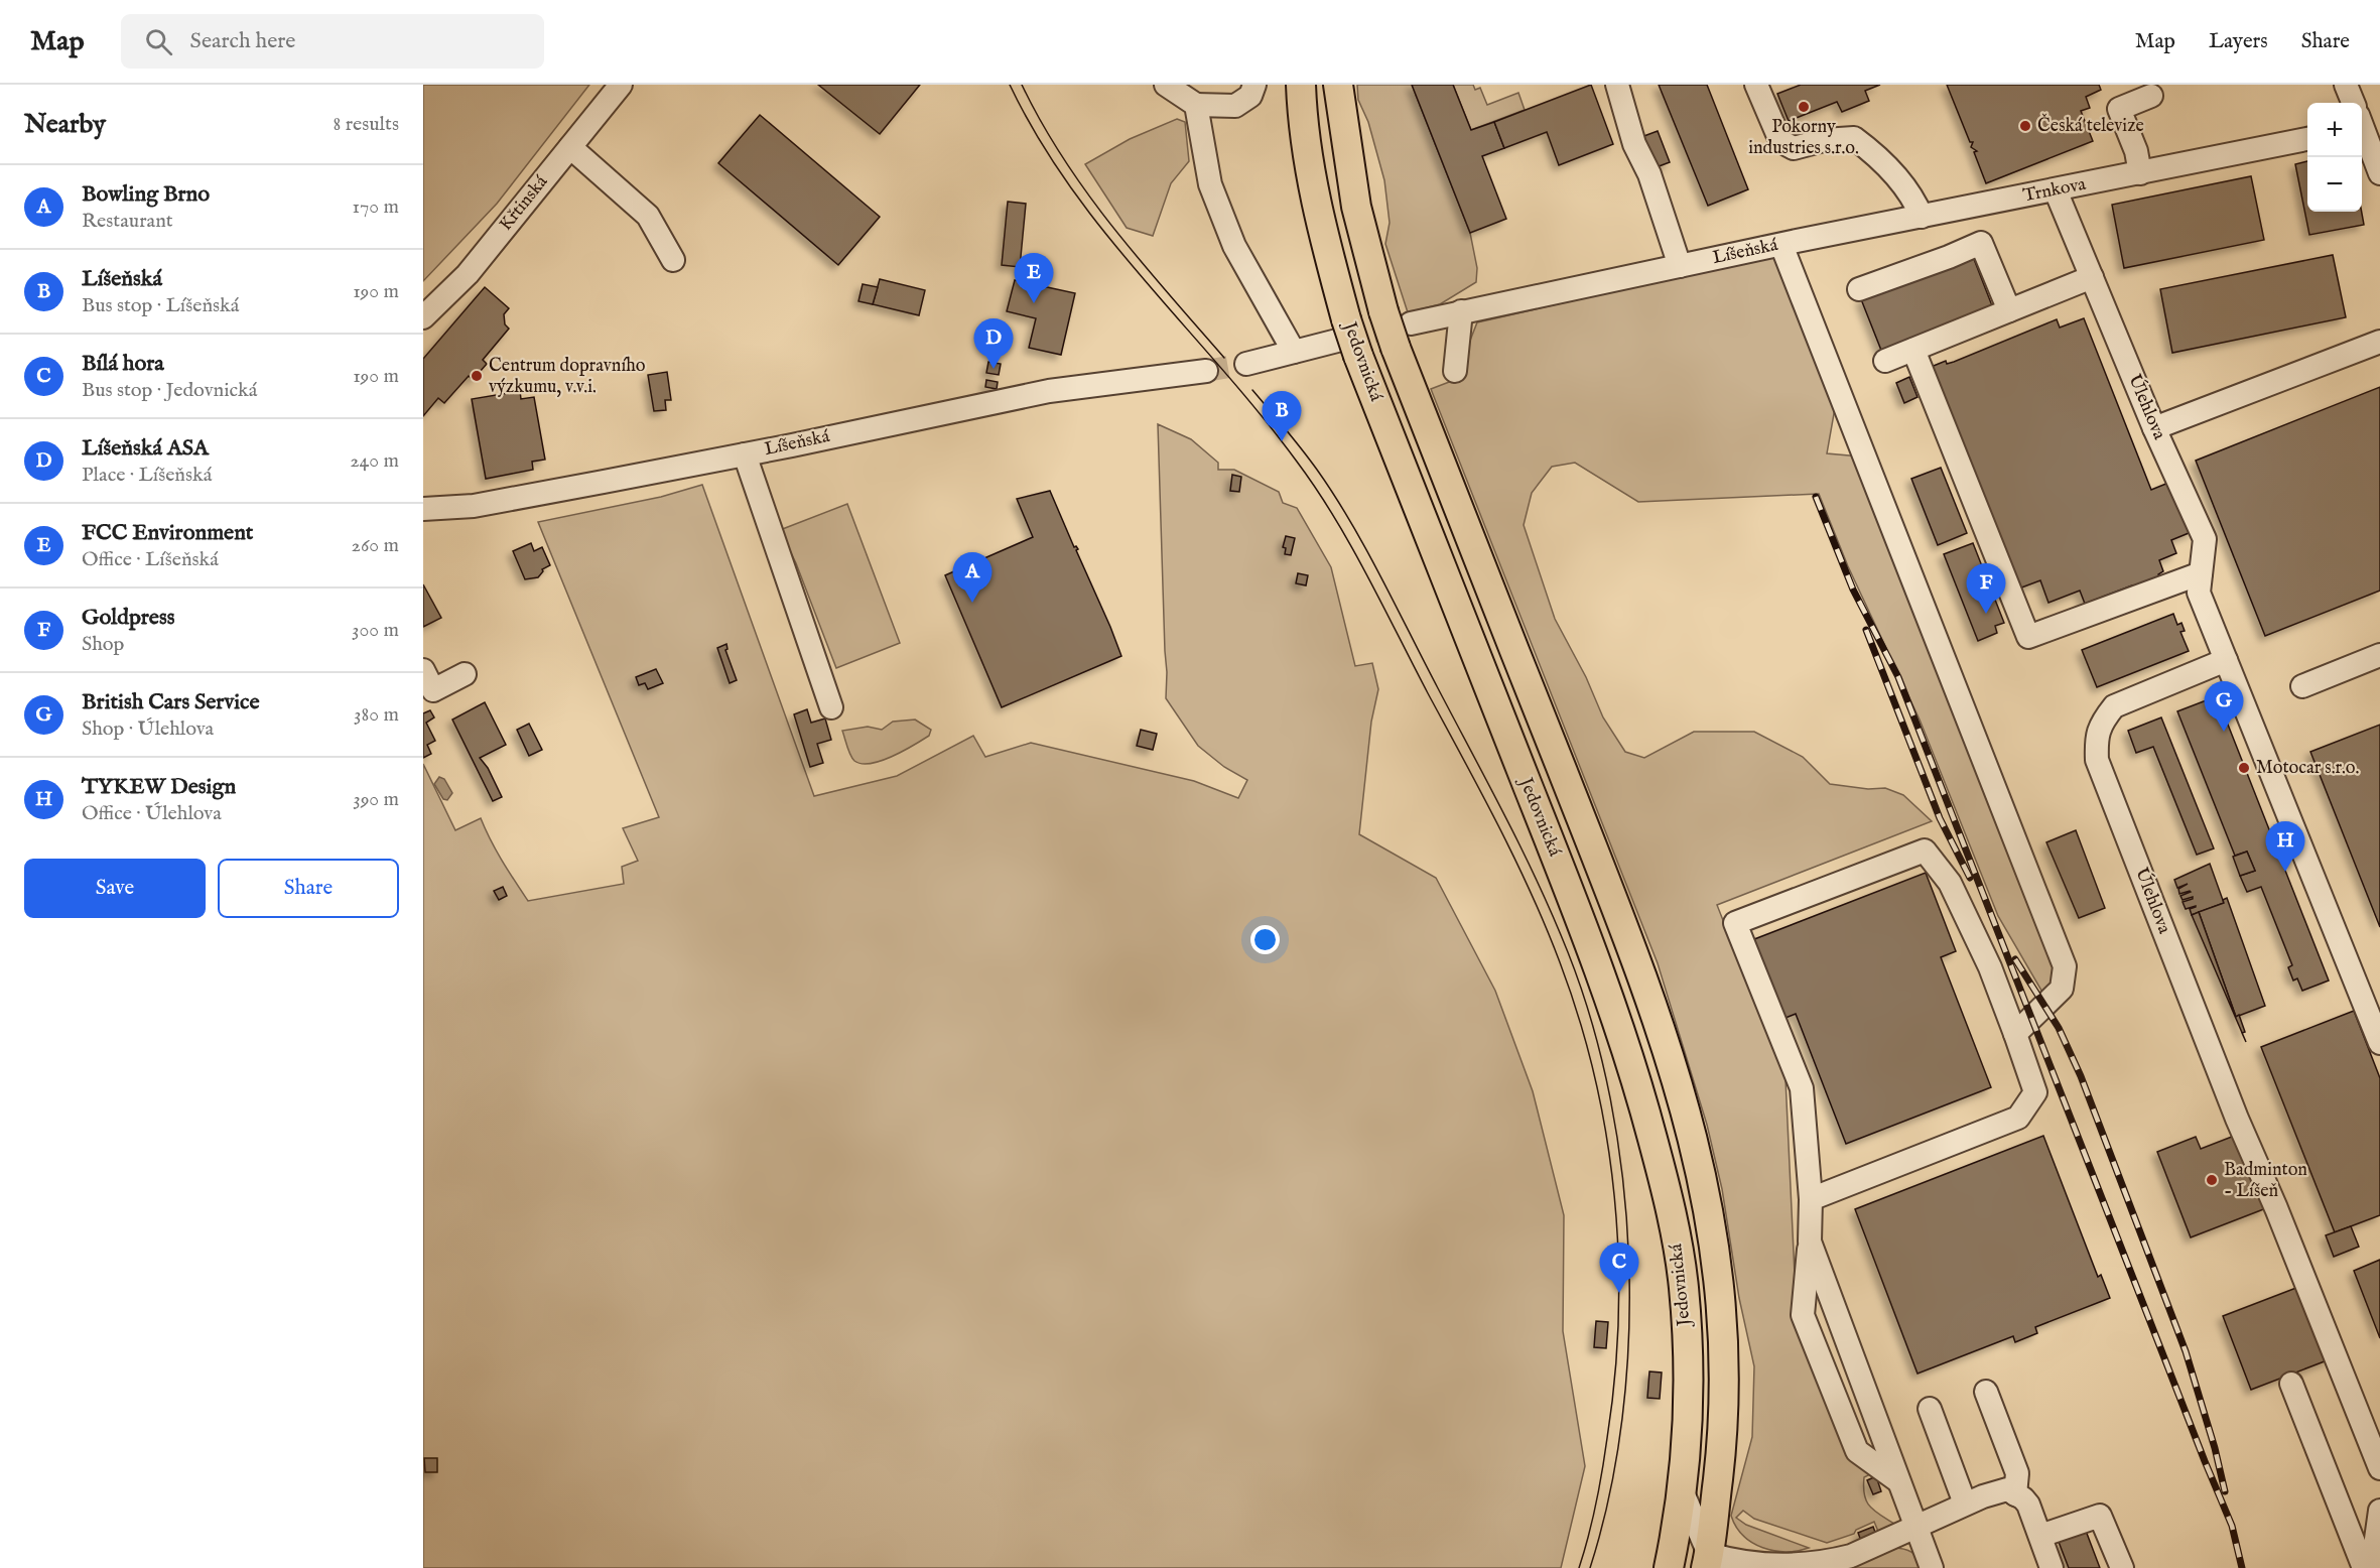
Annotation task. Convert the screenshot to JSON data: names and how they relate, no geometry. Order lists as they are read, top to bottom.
{
  "streets": {
    "main road": ["Jedovnická"],
    "street": [
      "Trnkova",
      "Křtinská",
      "Líšeňská",
      "Úlehlova"
    ]
  },
  "crossings": [
    ["Trnkova", "Líšeňská"],
    ["Trnkova", "Úlehlova"]
  ],
  "places": [
    "Pokorny industries s.r.o.",
    "Česká televize",
    "Centrum dopravního výzkumu, v.v.i.",
    "Motocar s.r.o.",
    "Badminton - Líšeň"
  ],
  "page": {
    "header": "Map",
    "search": "Search here",
    "nav": ["Map", "Layers", "Share"],
    "heading": ["Nearby", "8 results"],
    "map_buttons": ["+", "−"],
    "list": [
      {
        "mark": "A",
        "name": "Bowling Brno",
        "note": "Restaurant",
        "value": "170 m"
      },
      {
        "mark": "B",
        "name": "Líšeňská",
        "note": "Bus stop · Líšeňská",
        "value": "190 m"
      },
      {
        "mark": "C",
        "name": "Bílá hora",
        "note": "Bus stop · Jedovnická",
        "value": "190 m"
      },
      {
        "mark": "D",
        "name": "Líšeňská ASA",
        "note": "Place · Líšeňská",
        "value": "240 m"
      },
      {
        "mark": "E",
        "name": "FCC Environment",
        "note": "Office · Líšeňská",
        "value": "260 m"
      },
      {
        "mark": "F",
        "name": "Goldpress",
        "note": "Shop",
        "value": "300 m"
      },
      {
        "mark": "G",
        "name": "British Cars Service",
        "note": "Shop · Úlehlova",
        "value": "380 m"
      },
      {
        "mark": "H",
        "name": "TYKEW Design",
        "note": "Office · Úlehlova",
        "value": "390 m"
      }
    ],
    "pins": [
      "E",
      "D",
      "B",
      "A",
      "F",
      "G",
      "H",
      "C"
    ],
    "buttons": ["Save", "Share"]
  }
}
